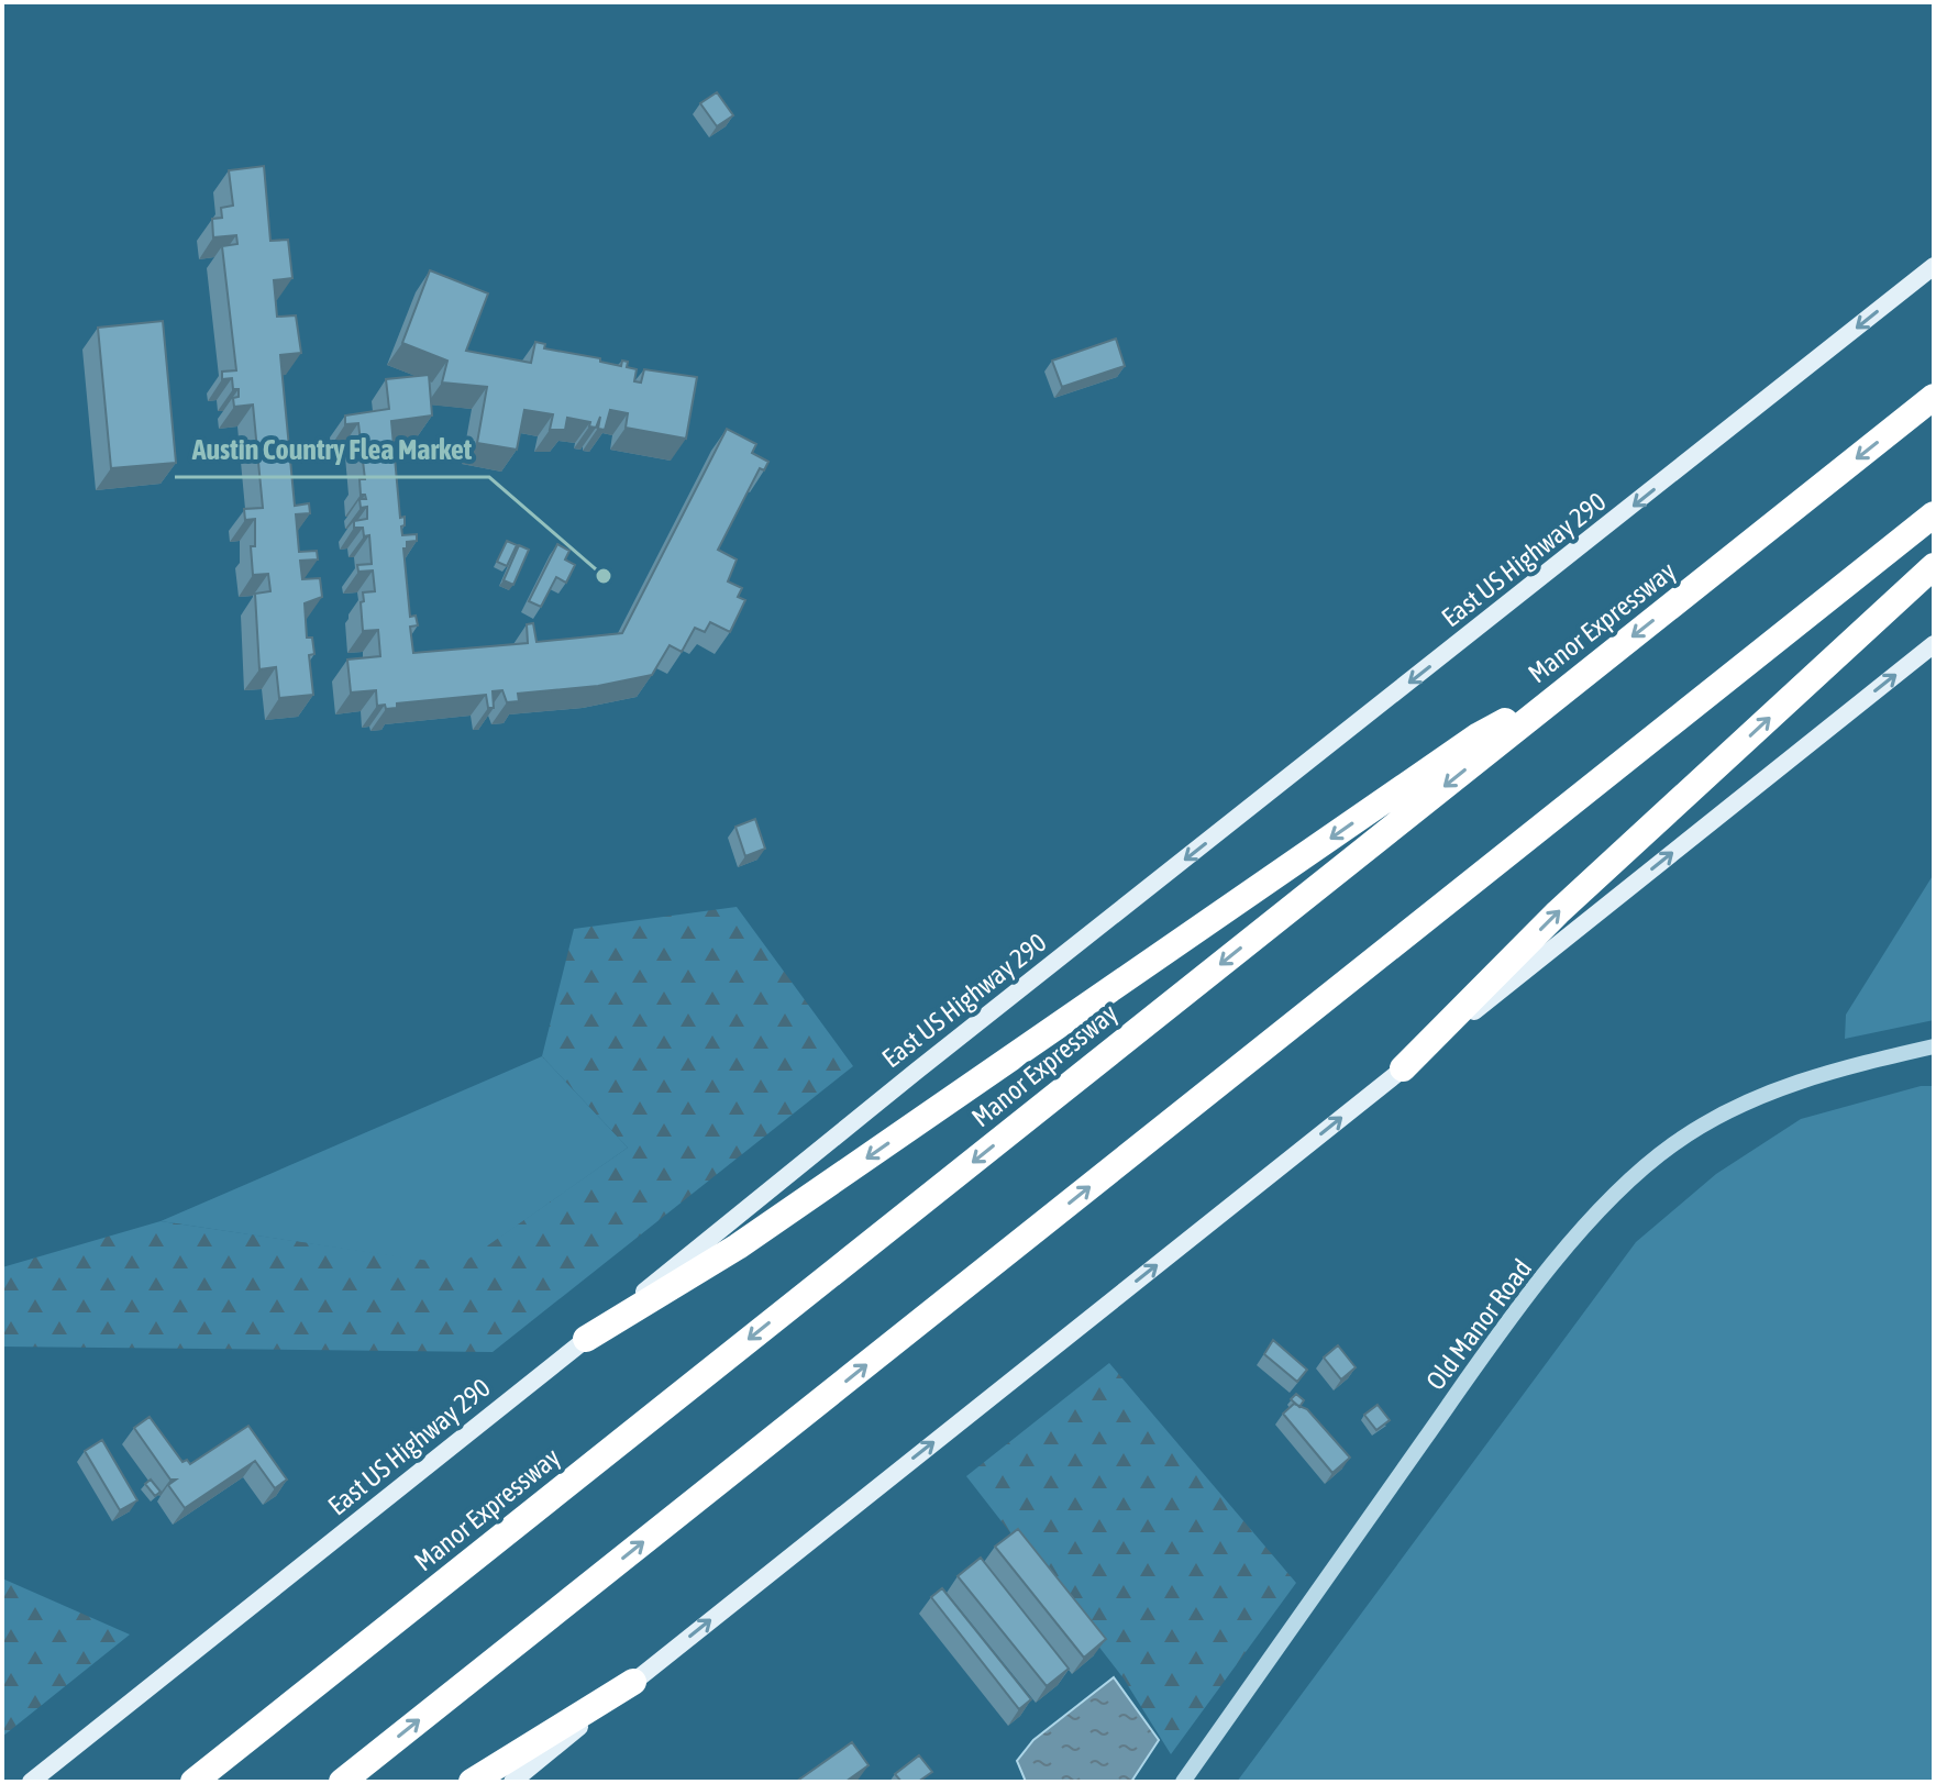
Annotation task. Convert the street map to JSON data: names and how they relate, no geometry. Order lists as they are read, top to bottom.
{
  "streets": {
    "highway": ["Manor Expressway"],
    "main road": ["East US Highway 290"],
    "street": ["Old Manor Road"]
  },
  "one_way": ["East US Highway 290"],
  "places": ["Austin Country Flea Market"]
}
